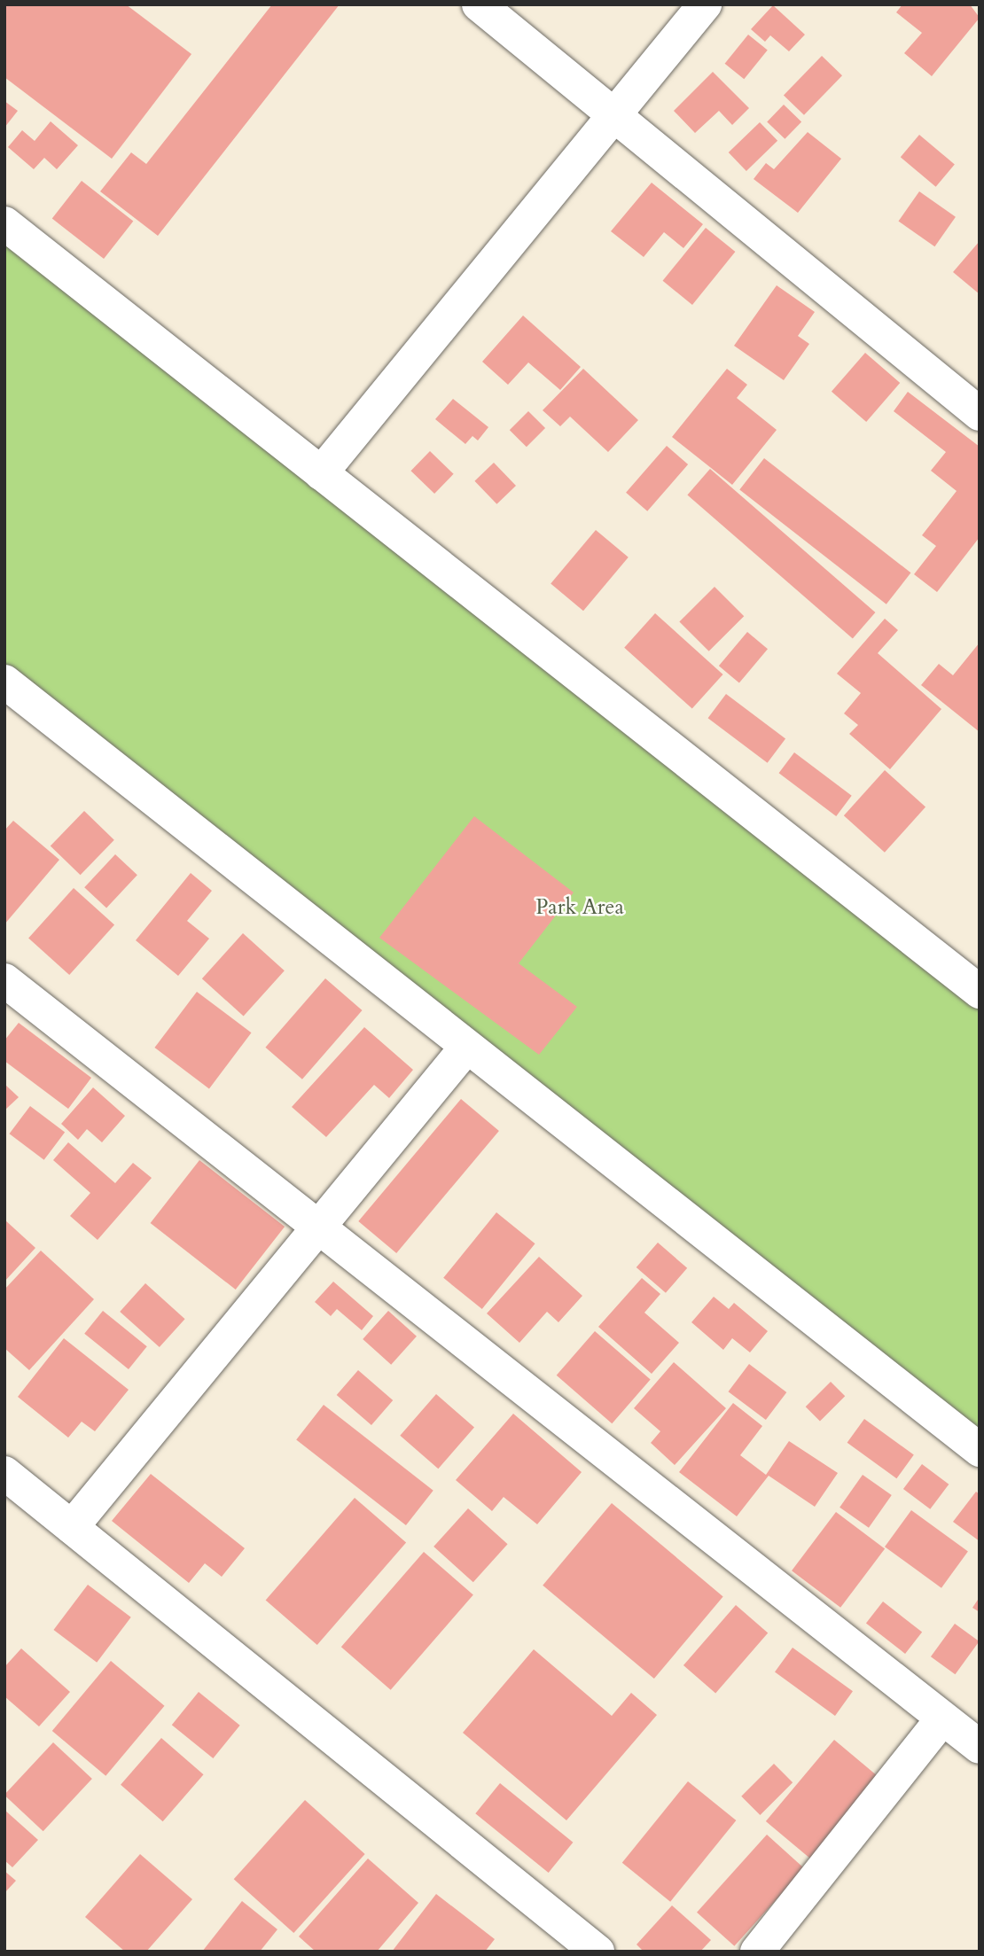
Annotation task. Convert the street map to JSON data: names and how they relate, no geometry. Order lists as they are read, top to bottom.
{
  "parks": ["Park Area"]
}
